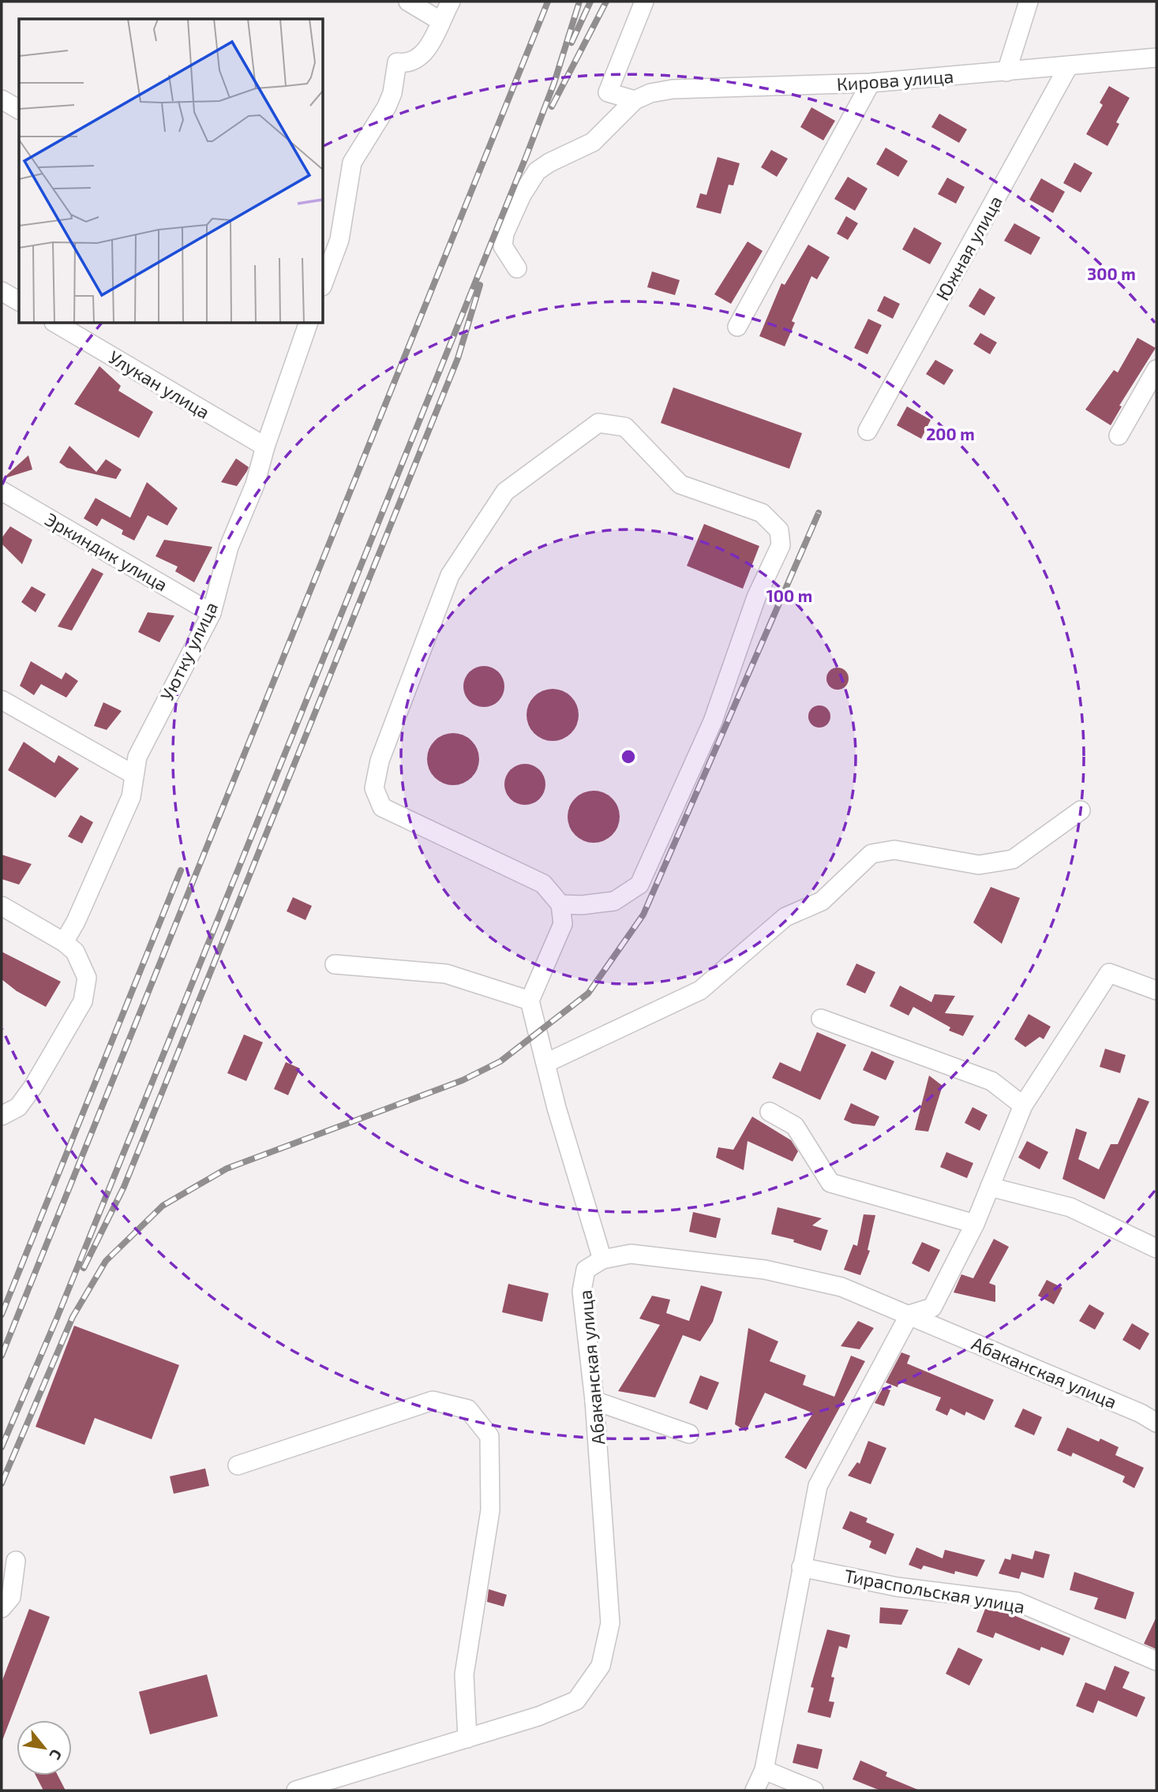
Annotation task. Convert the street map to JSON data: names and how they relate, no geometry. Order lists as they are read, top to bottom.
{
  "streets": {
    "street": [
      "Кирова улица",
      "Южная улица",
      "Улукан улица",
      "Эркиндик улица",
      "Уютку улица",
      "Абаканская улица",
      "Тираспольская улица"
    ]
  },
  "crossings": [
    ["Кирова улица", "Южная улица"],
    ["Улукан улица", "Уютку улица"],
    ["Эркиндик улица", "Уютку улица"]
  ],
  "north": "bottom right",
  "rings": ["300 m", "200 m", "100 m"]
}
